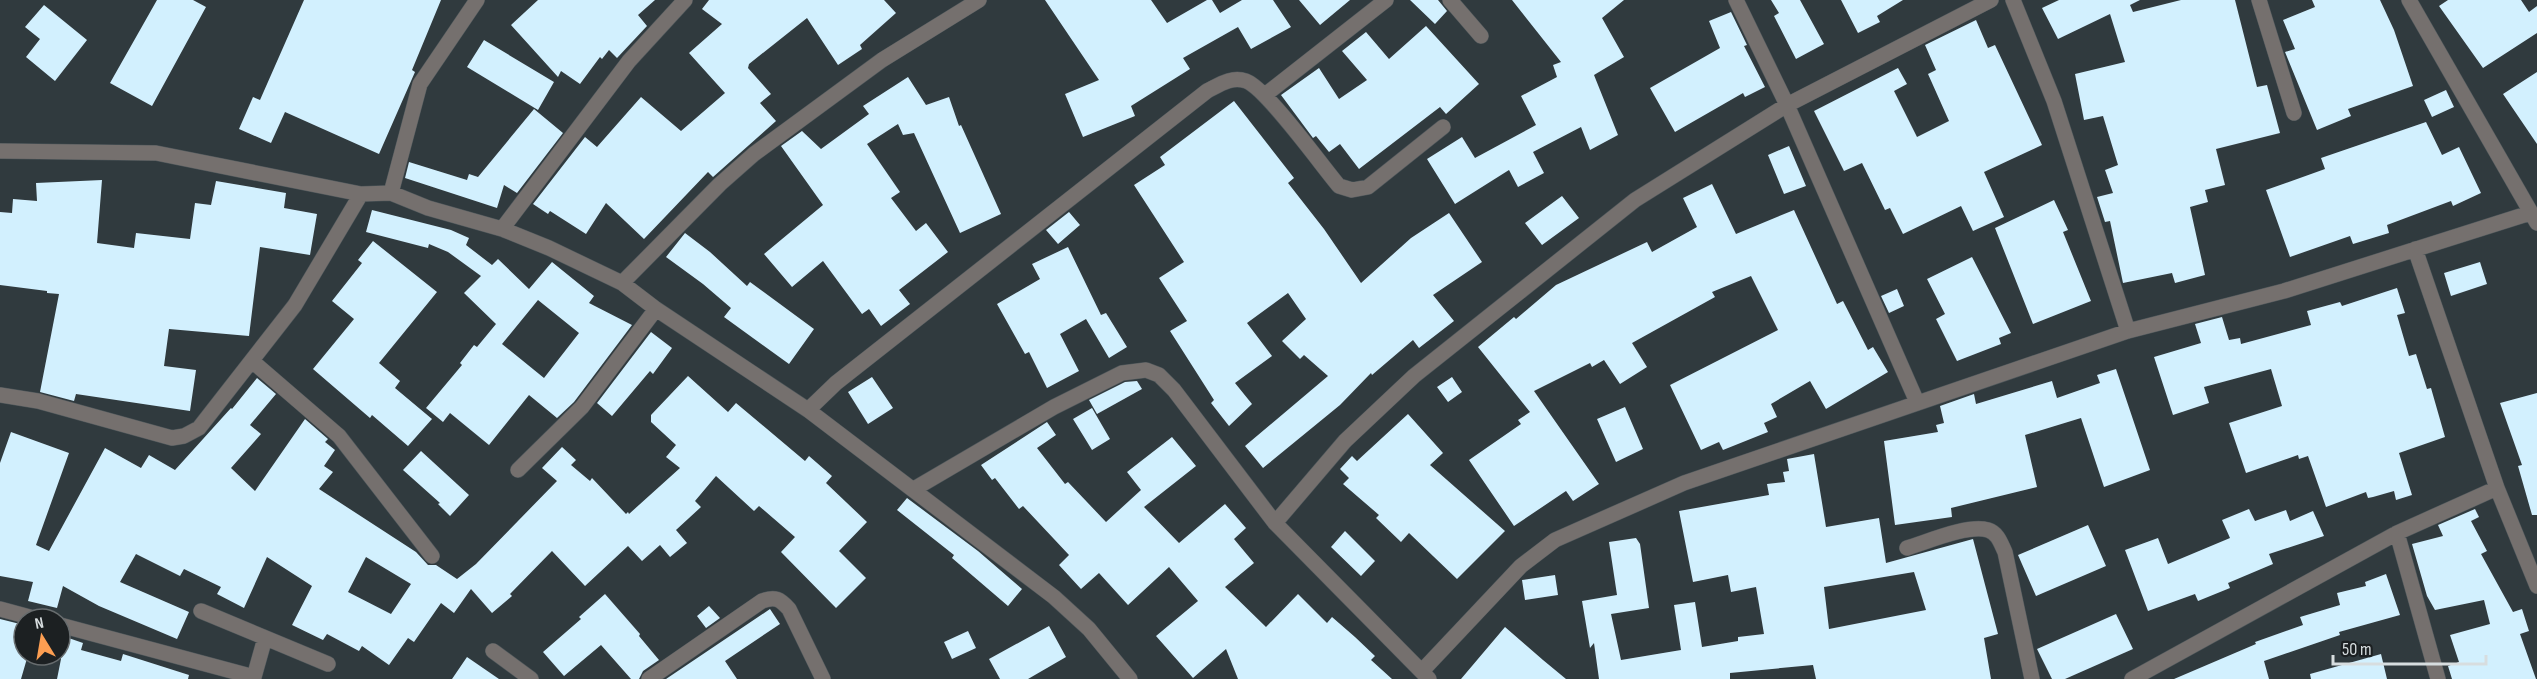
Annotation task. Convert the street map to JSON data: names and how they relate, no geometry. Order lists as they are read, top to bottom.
{
  "scale_bar": "50 m",
  "north": "top"
}
